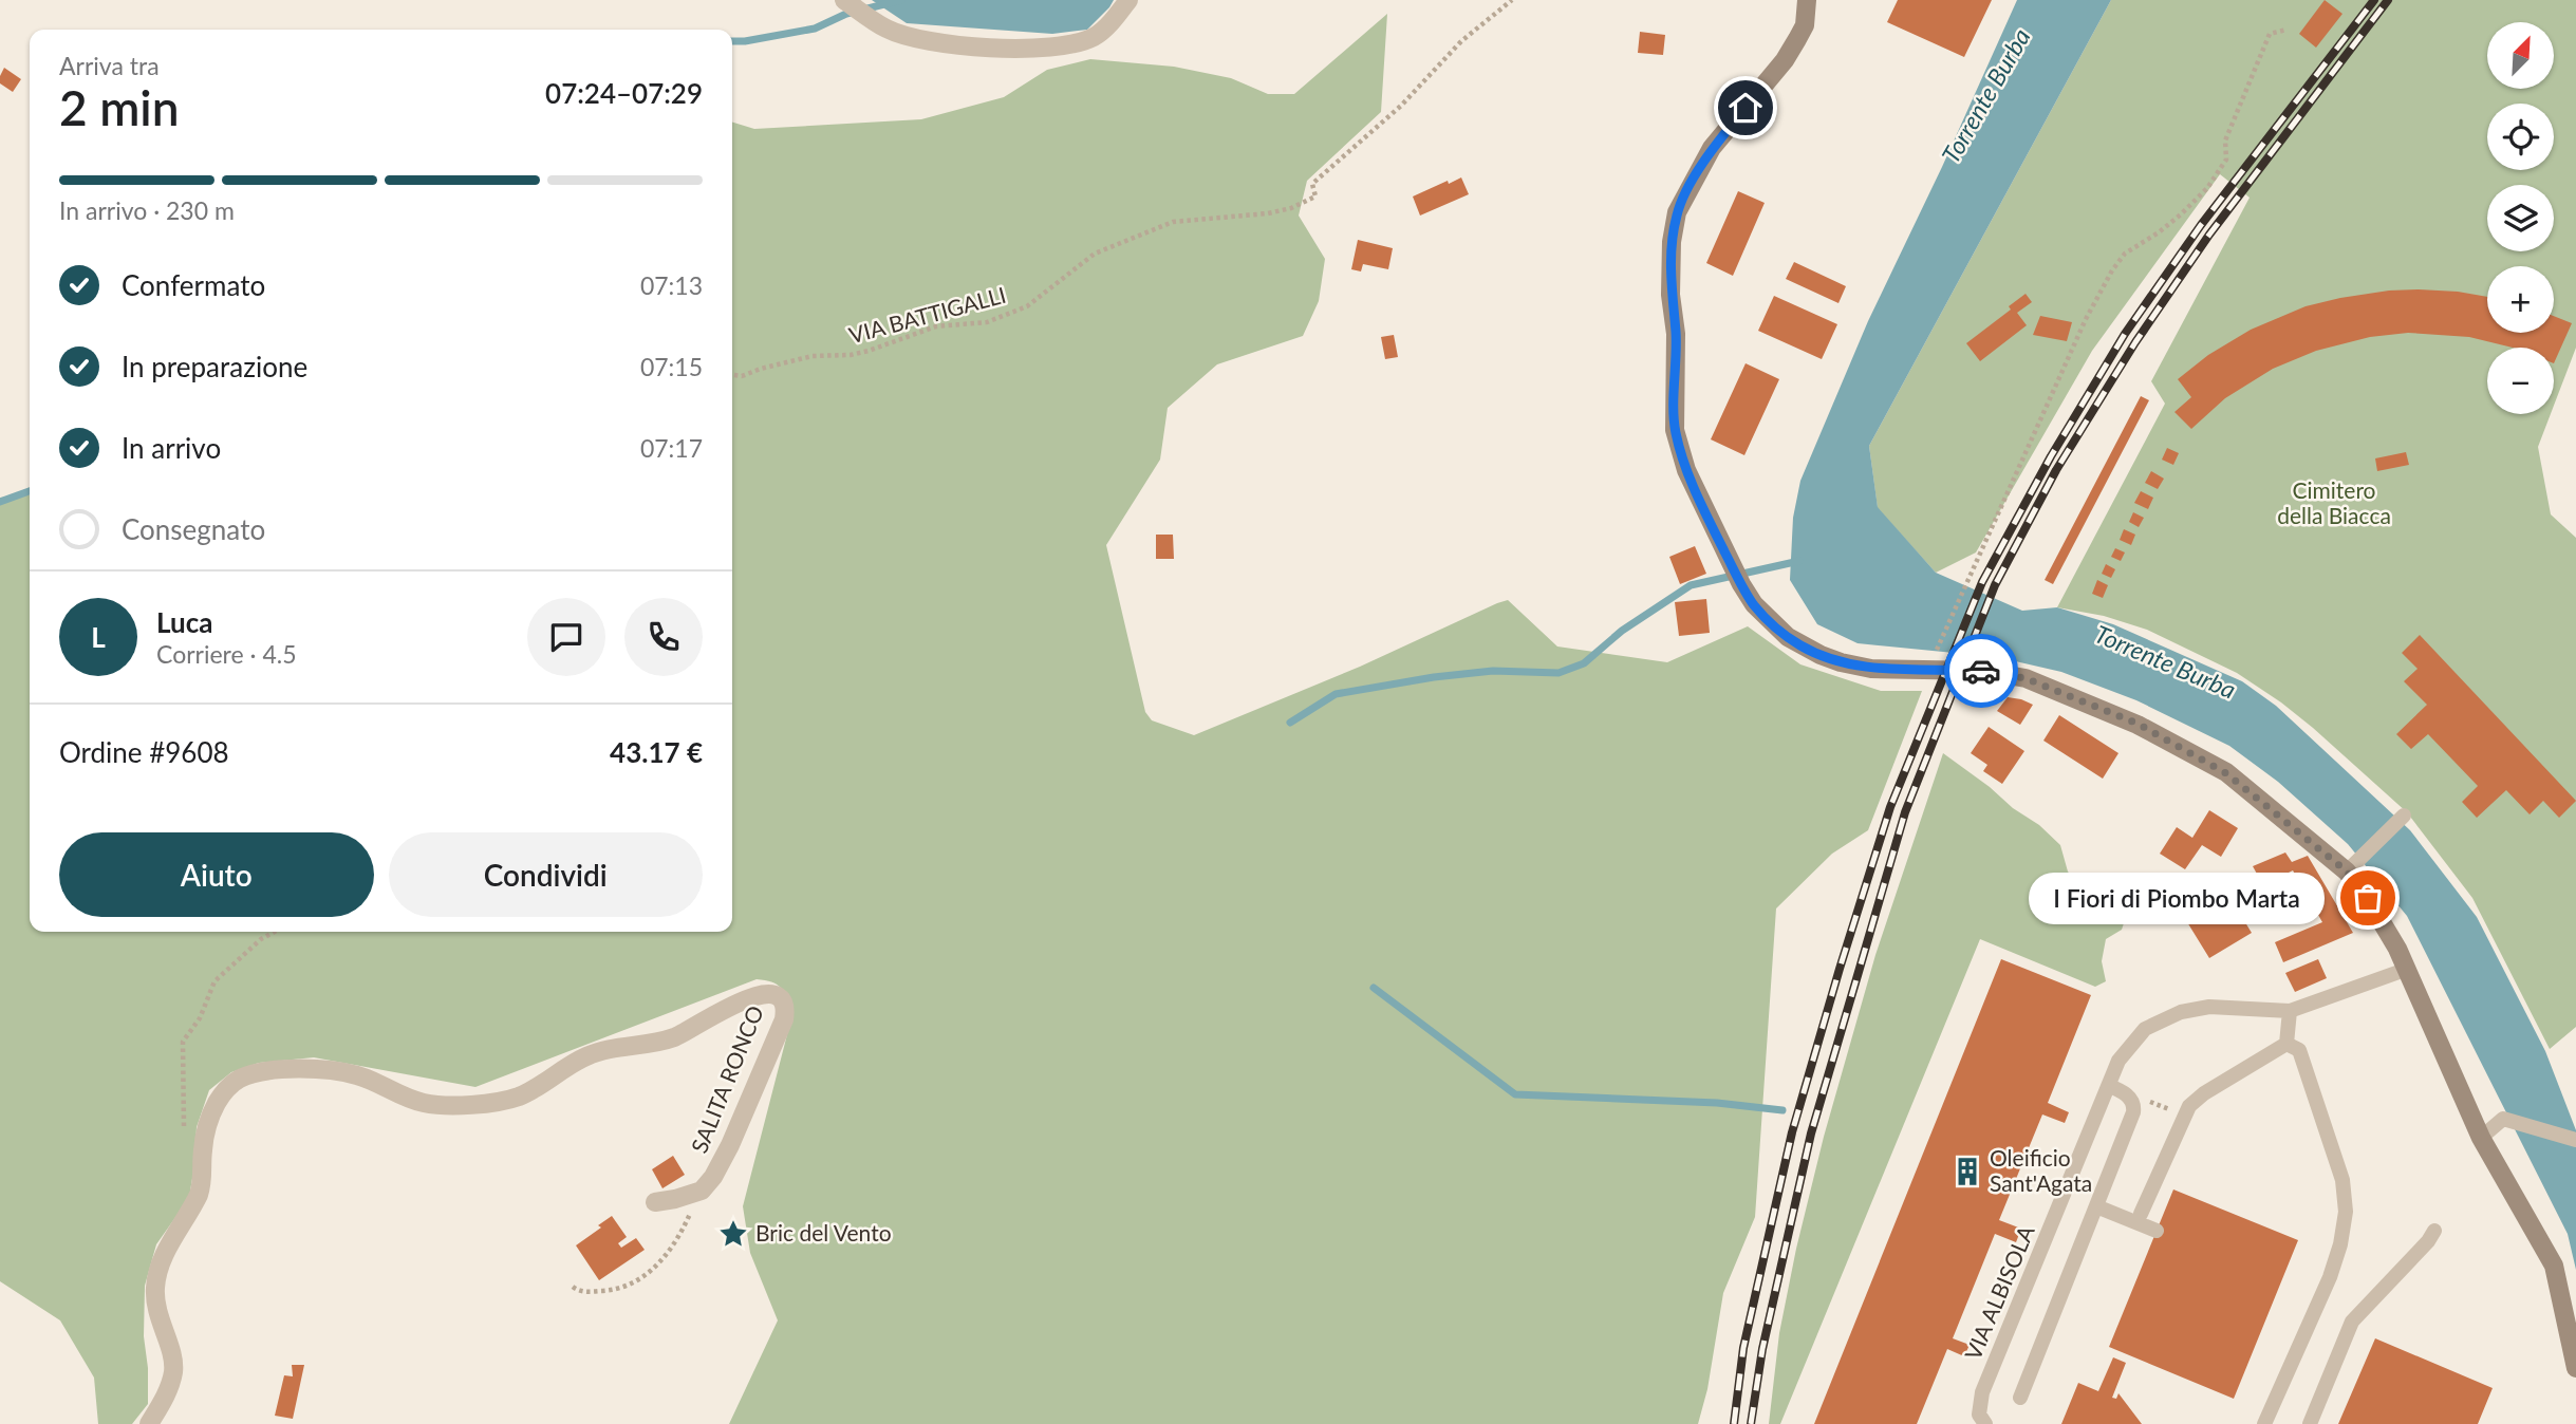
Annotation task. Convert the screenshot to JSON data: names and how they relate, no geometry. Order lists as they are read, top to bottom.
{
  "streets": {
    "street": ["SALITA RONCO"],
    "lane": ["VIA ALBISOLA"],
    "path": ["VIA BATTIGALLI"]
  },
  "water": ["Torrente Burba"],
  "parks": ["Cimitero della Biacca"],
  "places": {
    "other": ["I Fiori di Piombo Marta"],
    "building": ["Oleificio Sant'Agata"],
    "place": ["Bric del Vento"]
  },
  "north": "top right",
  "page": {
    "map_buttons": ["+", "−"],
    "heading": ["2 min", "Arriva tra", "07:24–07:29"],
    "panel": [
      "Luca",
      "Corriere · 4.5",
      "Ordine #9608",
      "43.17 €"
    ],
    "bar": "In arrivo · 230 m",
    "list": [
      ["Confermato", "07:13"],
      ["In preparazione", "07:15"],
      ["In arrivo", "07:17"],
      "Consegnato"
    ],
    "round": "L",
    "buttons": ["Aiuto", "Condividi"],
    "bubble": "I Fiori di Piombo Marta"
  }
}
